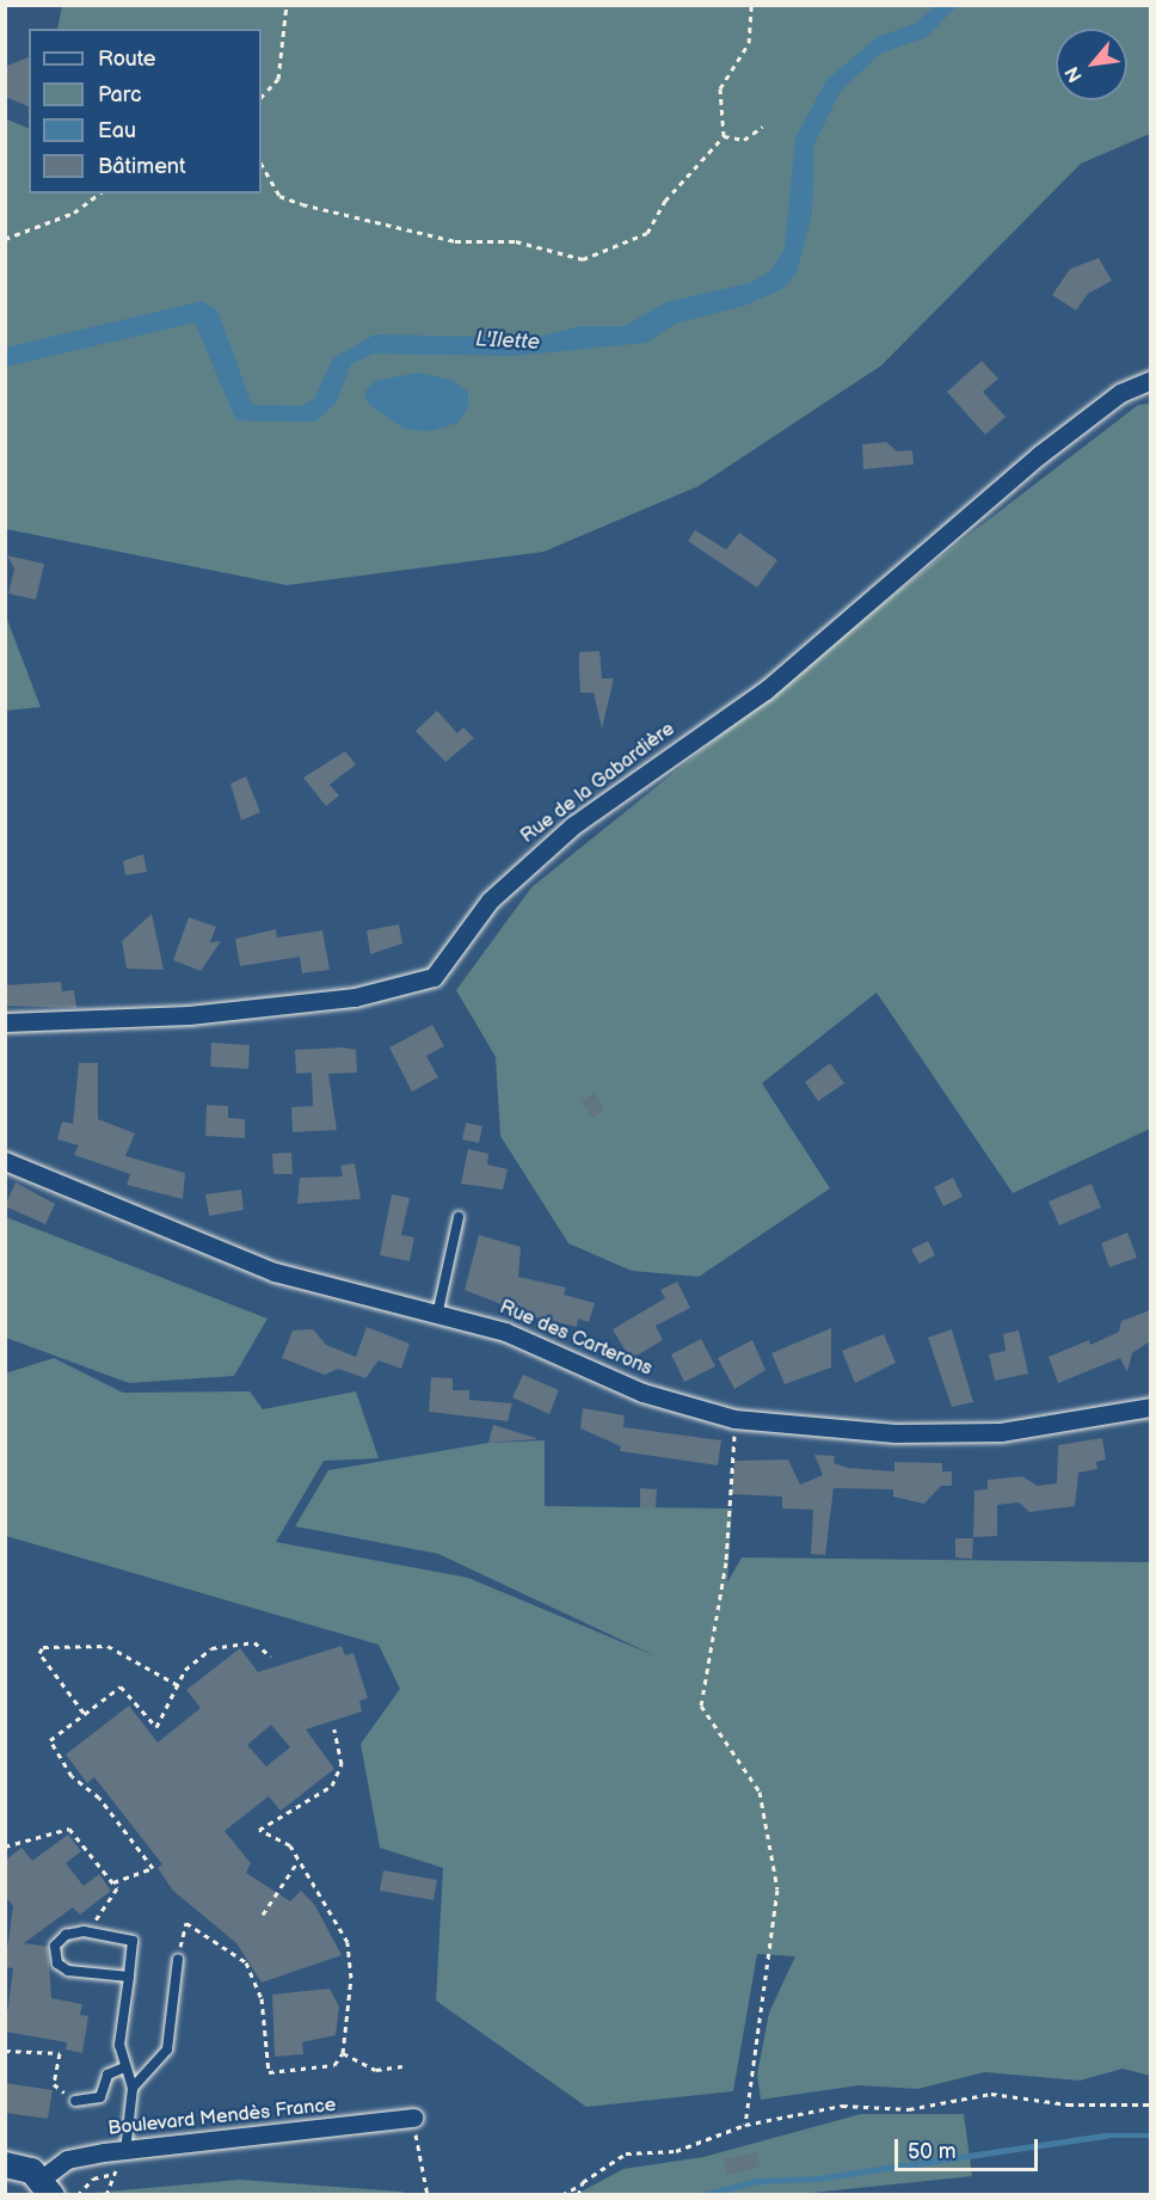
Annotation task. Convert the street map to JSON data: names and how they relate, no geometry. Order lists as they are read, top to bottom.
{
  "streets": {
    "street": ["Rue de la Gabardière", "Rue des Carterons", "Boulevard Mendès France"]
  },
  "water": ["L'Ilette"],
  "legend": [
    "Route",
    "Parc",
    "Eau",
    "Bâtiment"
  ],
  "scale_bar": "50 m",
  "north": "bottom left"
}
